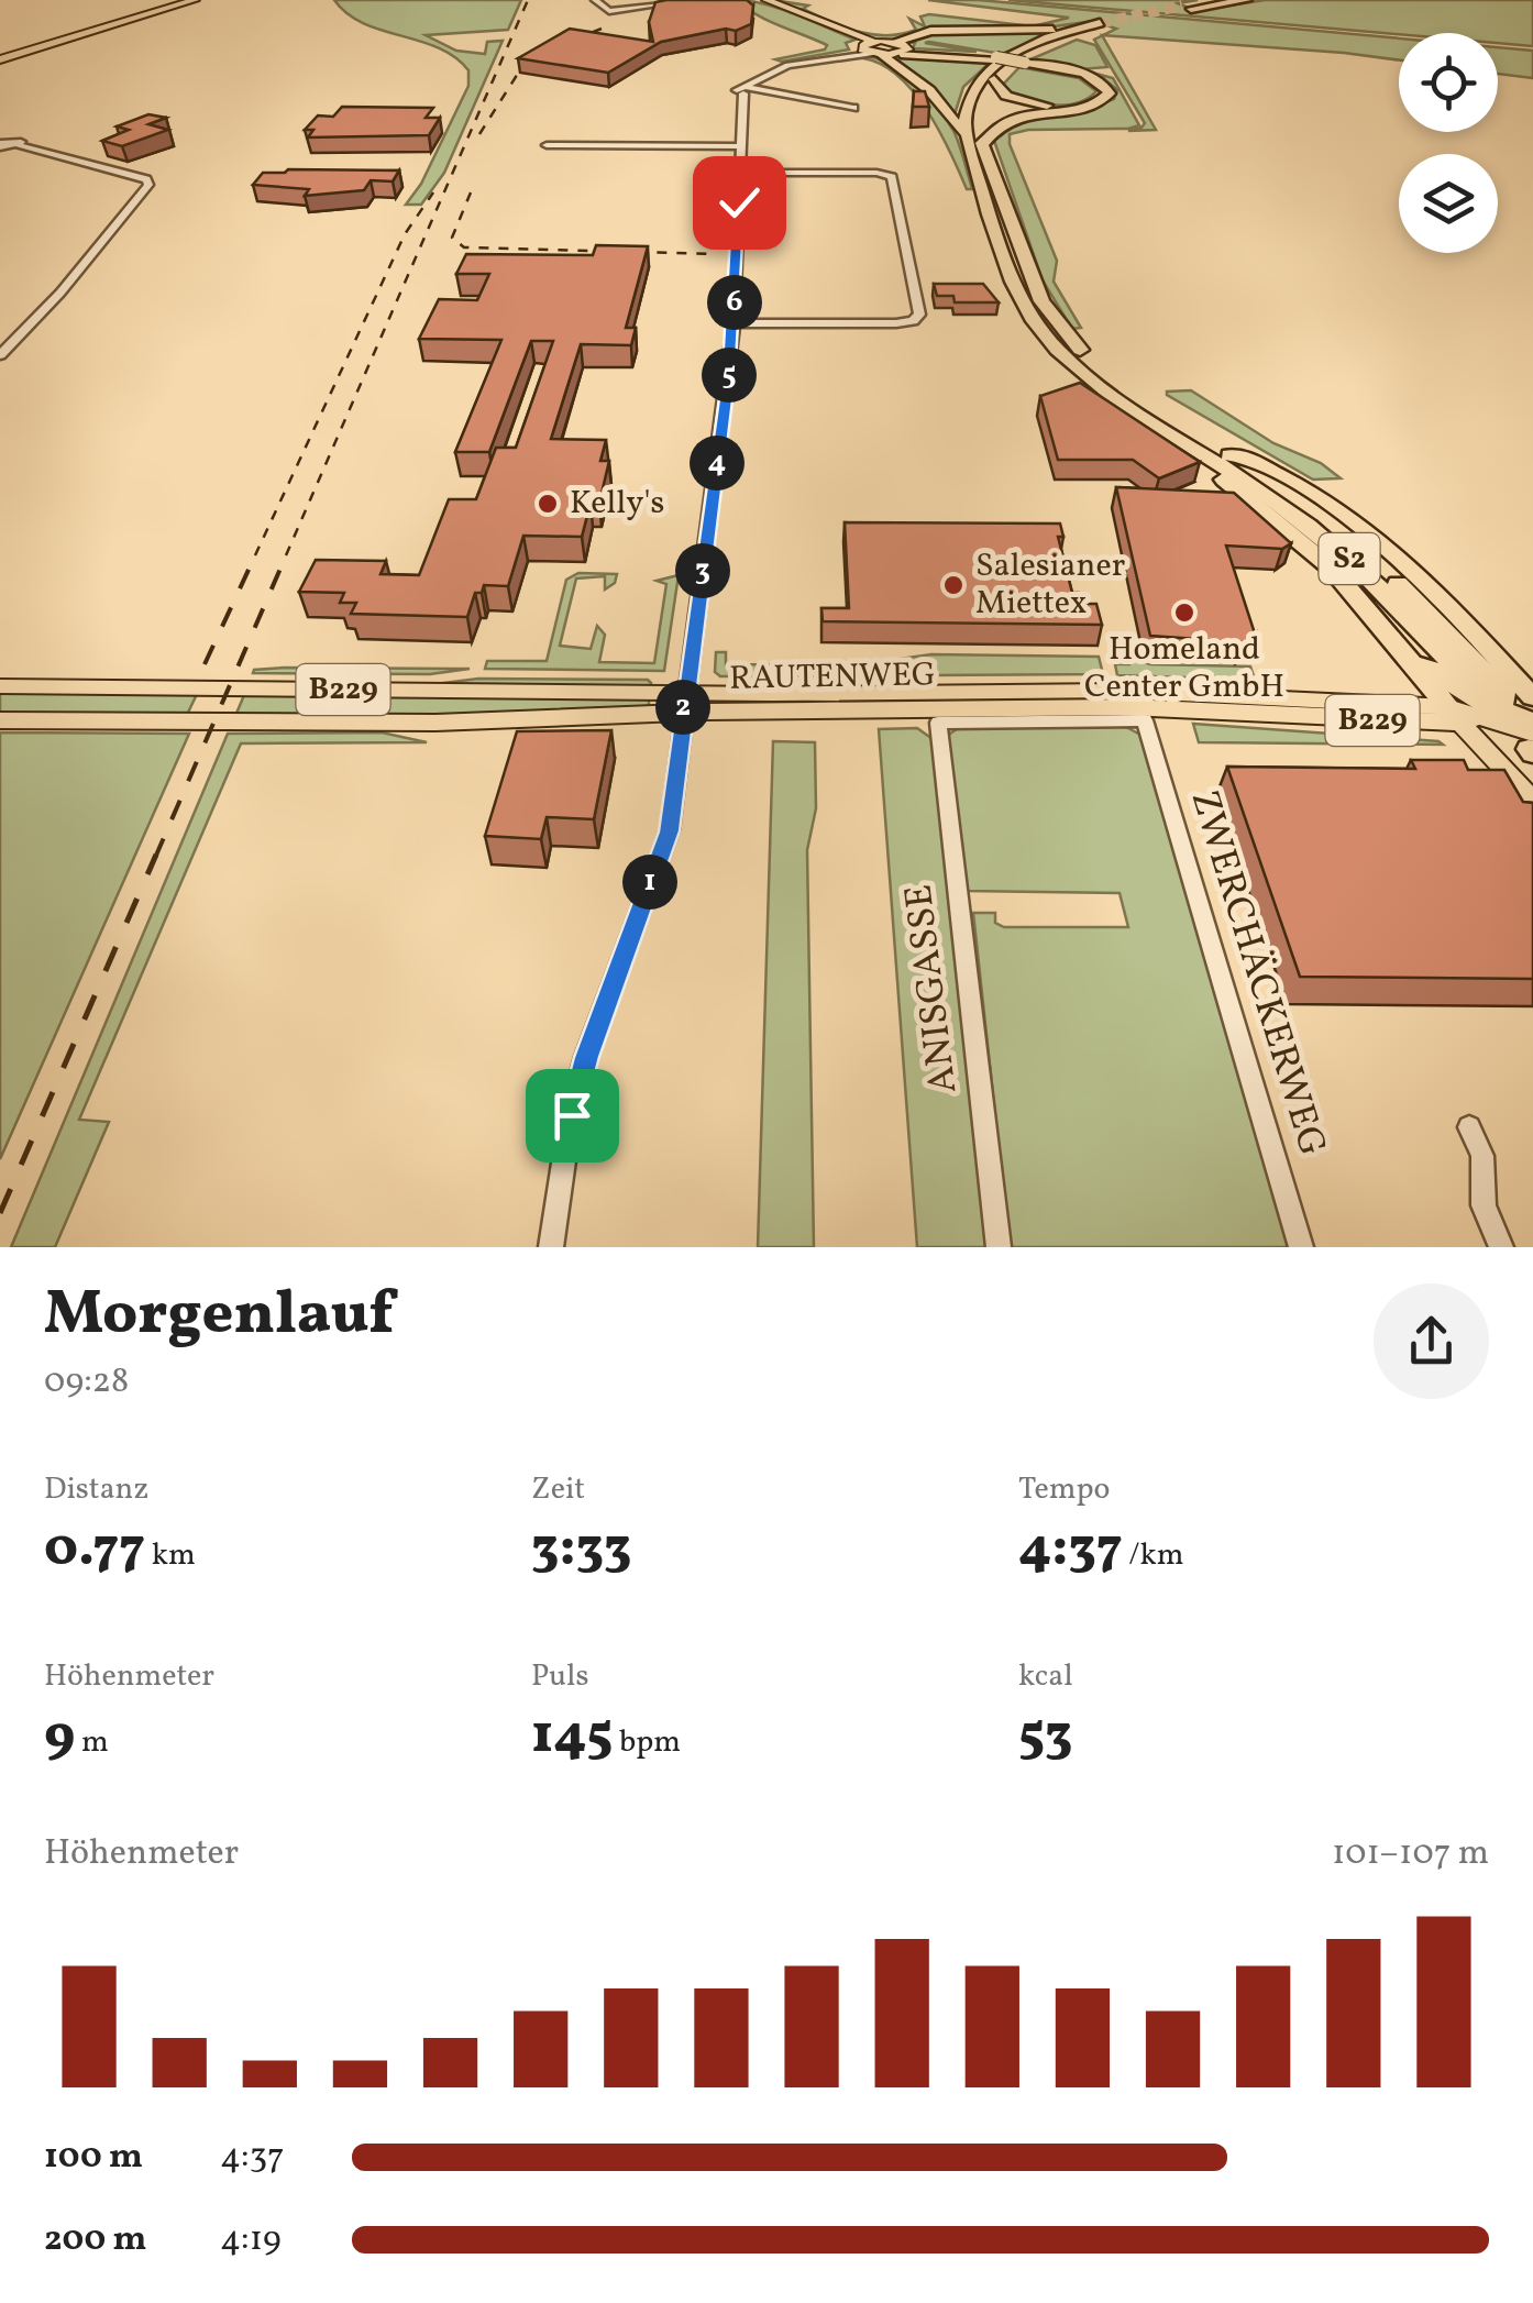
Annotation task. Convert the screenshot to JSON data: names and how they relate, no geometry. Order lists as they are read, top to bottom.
{
  "streets": {
    "highway": ["S2"],
    "main road": ["RAUTENWEG", "B229"],
    "street": ["ZWERCHÄCKERWEG", "ANISGASSE"]
  },
  "crossings": [
    ["S2", "RAUTENWEG"],
    ["S2", "B229"],
    ["RAUTENWEG", "B229"],
    ["RAUTENWEG", "ZWERCHÄCKERWEG"],
    ["RAUTENWEG", "ANISGASSE"]
  ],
  "places": ["Kelly's", "Salesianer Miettex", "Homeland Center GmbH"],
  "page": {
    "pins": [
      "6",
      "5",
      "4",
      "3",
      "2",
      "1"
    ],
    "heading": ["Morgenlauf", "09:28"],
    "stats": [
      ["Distanz", "0.77 km"],
      ["Zeit", "3:33"],
      ["Tempo", "4:37 /km"],
      ["Höhenmeter", "9 m"],
      ["Puls", "145 bpm"],
      ["kcal", "53"]
    ],
    "chart": ["Höhenmeter", "101–107 m"],
    "list": [
      {
        "name": "100 m",
        "note": "4:37"
      },
      {
        "name": "200 m",
        "note": "4:19"
      }
    ]
  }
}
